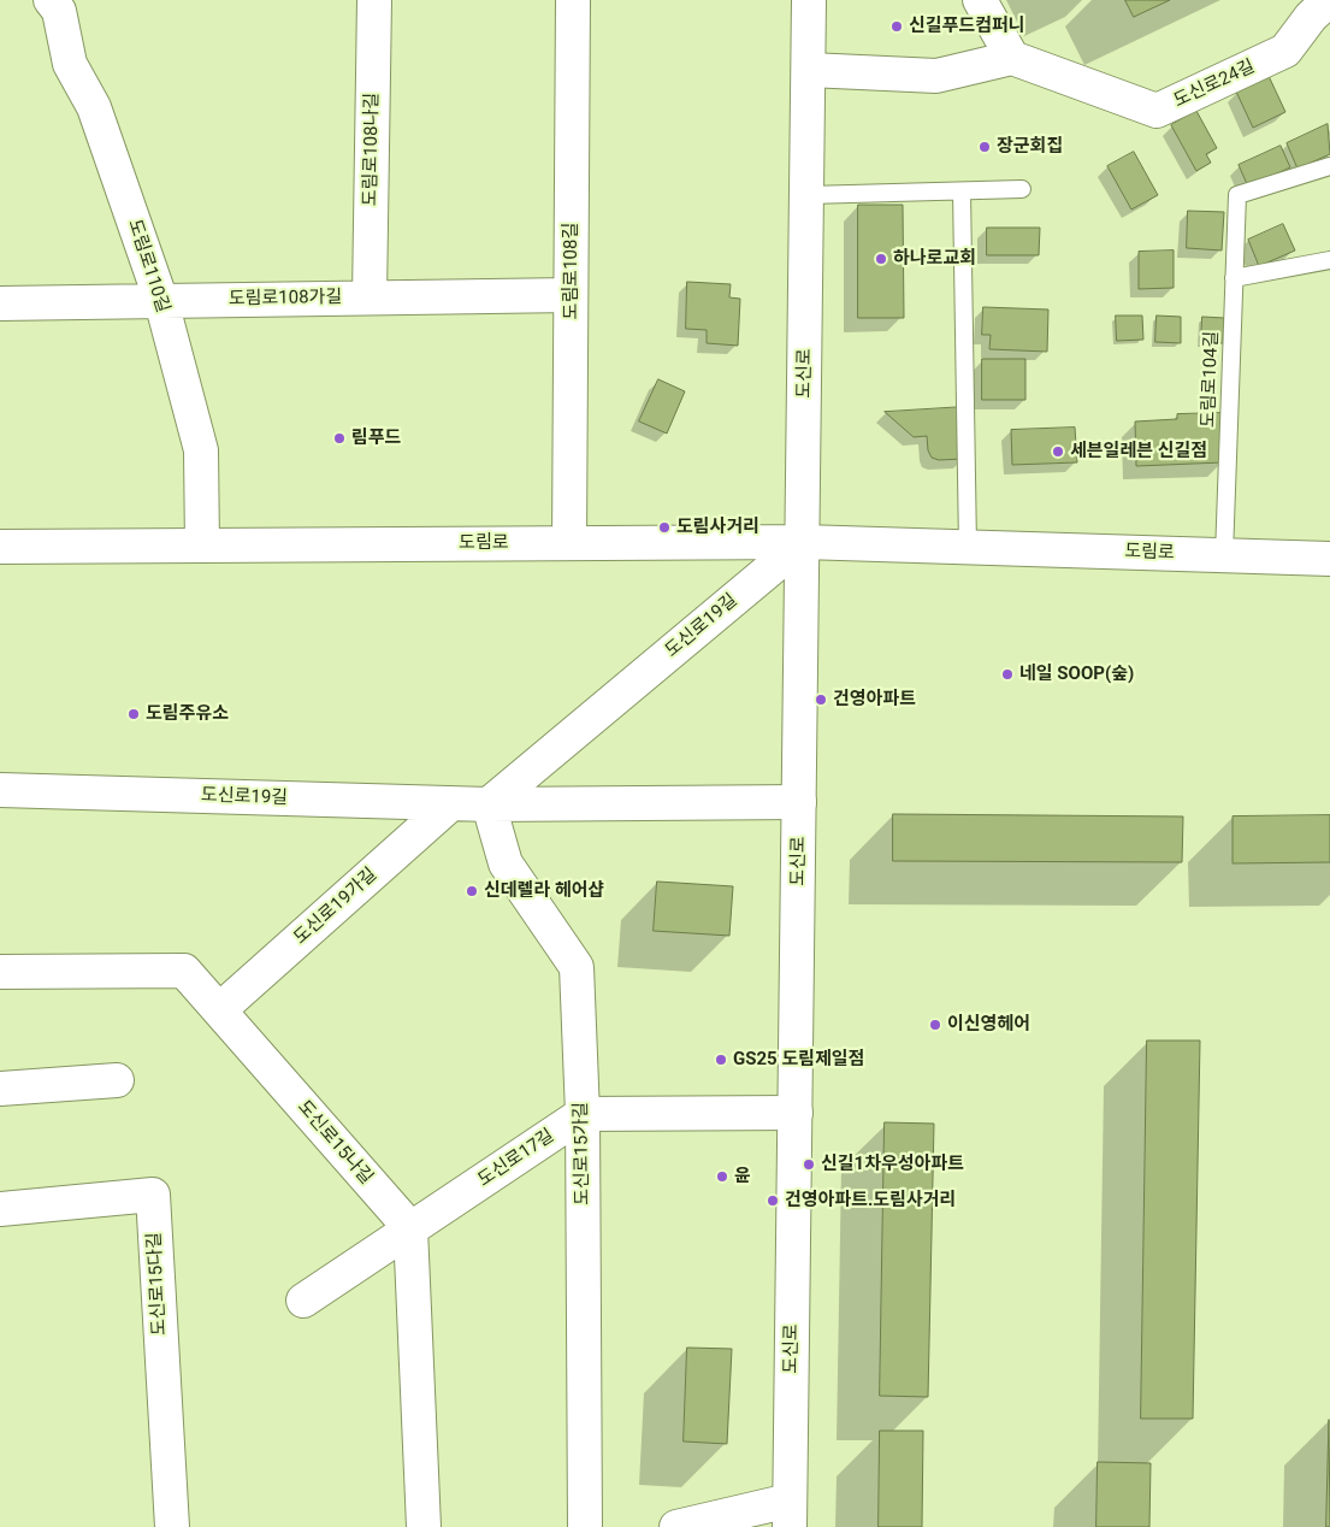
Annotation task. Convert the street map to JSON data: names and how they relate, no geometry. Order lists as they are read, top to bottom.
{
  "streets": {
    "street": [
      "도신로24길",
      "도림로108나길",
      "도림로110길",
      "도림로108길",
      "도림로108가길",
      "도신로",
      "도림로",
      "도신로19길",
      "도신로19가길",
      "도신로15나길",
      "도신로15가길",
      "도신로17길",
      "도신로15다길"
    ],
    "lane": ["도림로104길"]
  },
  "crossings": [
    ["도림로108나길", "도림로108가길"],
    ["도림로110길", "도림로108가길"],
    ["도림로110길", "도림로"],
    ["도림로108길", "도림로108가길"],
    ["도림로108길", "도림로"],
    ["도신로", "도림로"],
    ["도신로", "도신로19길"],
    ["도림로104길", "도림로"],
    ["도림로", "도신로19길"],
    ["도신로19길", "도신로19가길"],
    ["도신로19길", "도신로15가길"],
    ["도신로19가길", "도신로15나길"],
    ["도신로15나길", "도신로17길"],
    ["도신로15가길", "도신로17길"]
  ],
  "places": [
    "신길푸드컴퍼니",
    "장군회집",
    "하나로교회",
    "림푸드",
    "세븐일레븐 신길점",
    "도림사거리",
    "네일 SOOP(숲)",
    "건영아파트",
    "도림주유소",
    "신데렐라 헤어샵",
    "이신영헤어",
    "GS25 도림제일점",
    "신길1차우성아파트",
    "윤",
    "건영아파트.도림사거리"
  ]
}
